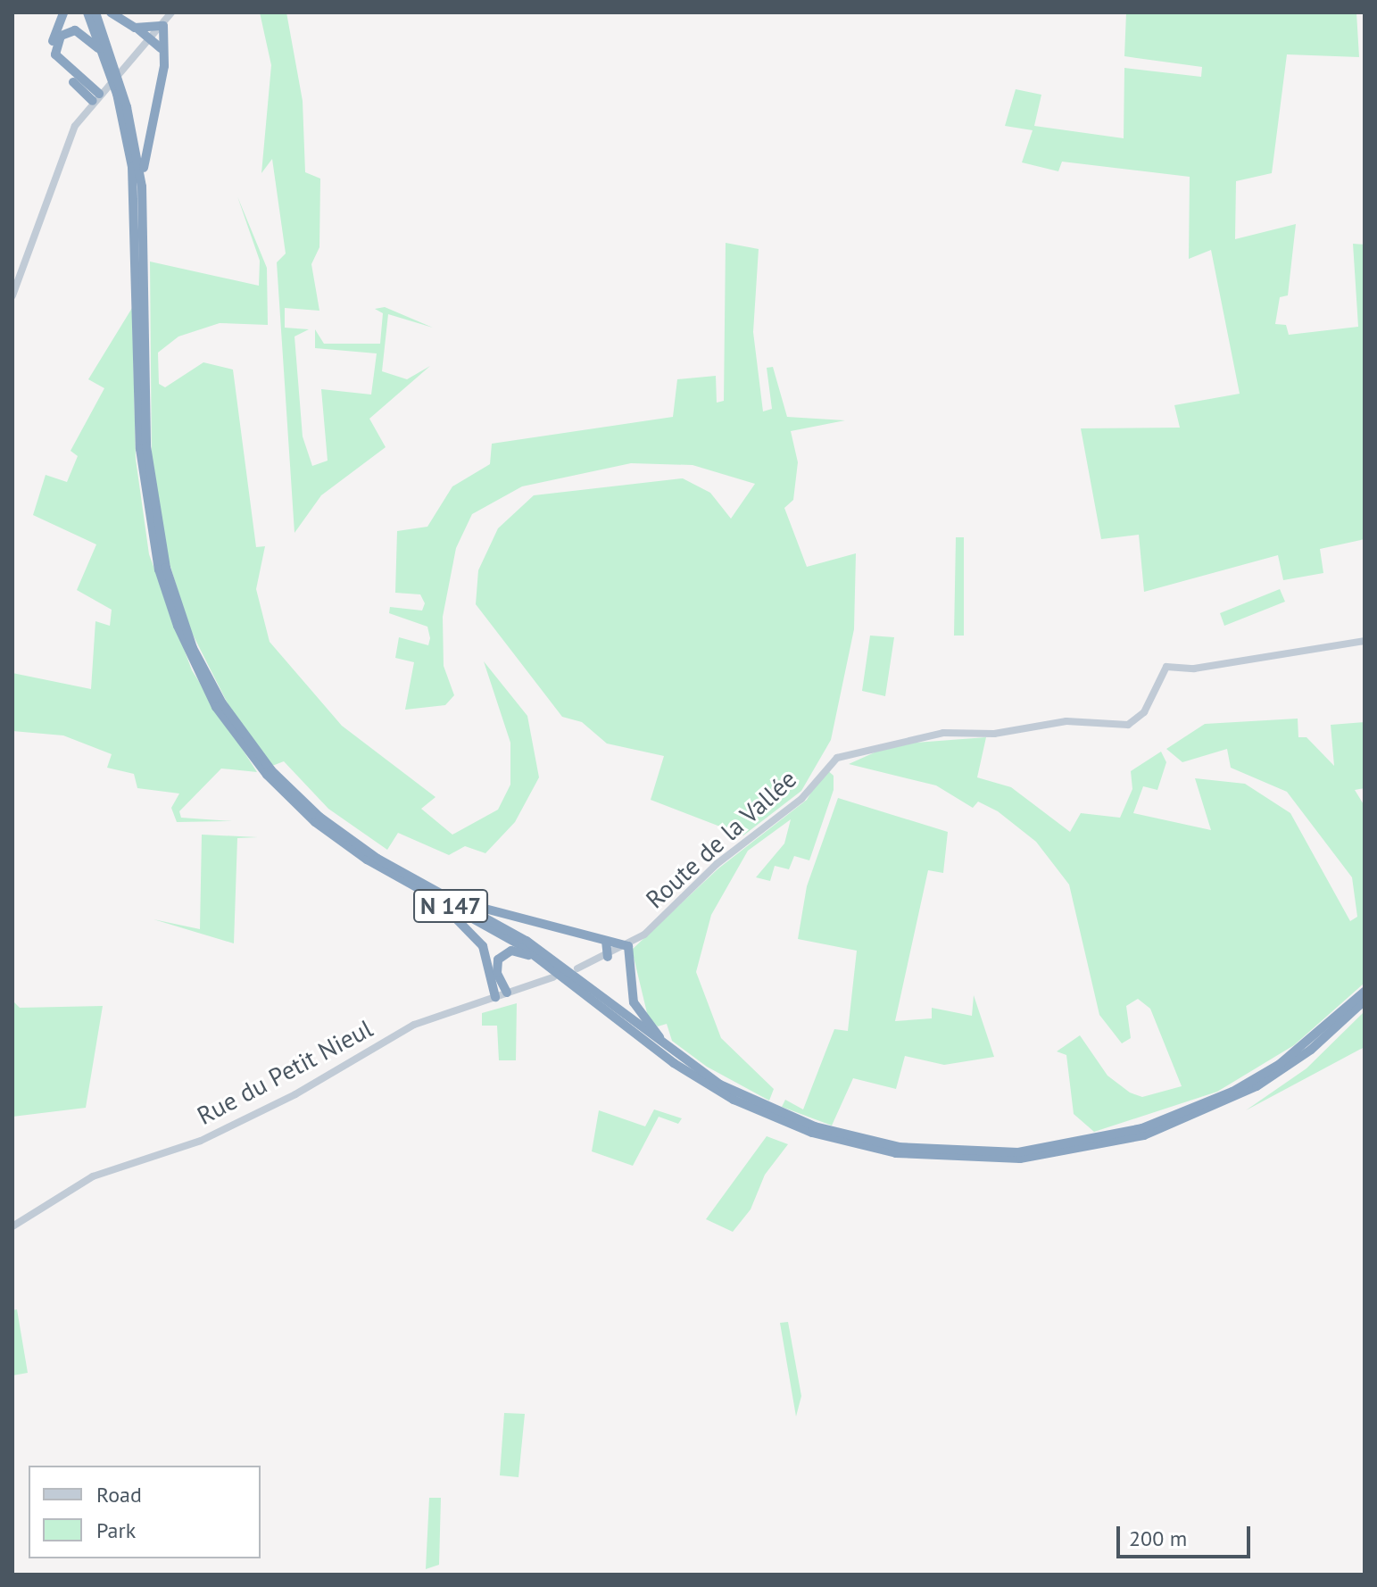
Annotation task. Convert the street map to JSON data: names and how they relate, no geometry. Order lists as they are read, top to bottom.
{
  "streets": {
    "highway": ["N 147"],
    "street": ["Route de la Vallée", "Rue du Petit Nieul"]
  },
  "legend": ["Road", "Park"],
  "scale_bar": "200 m"
}
